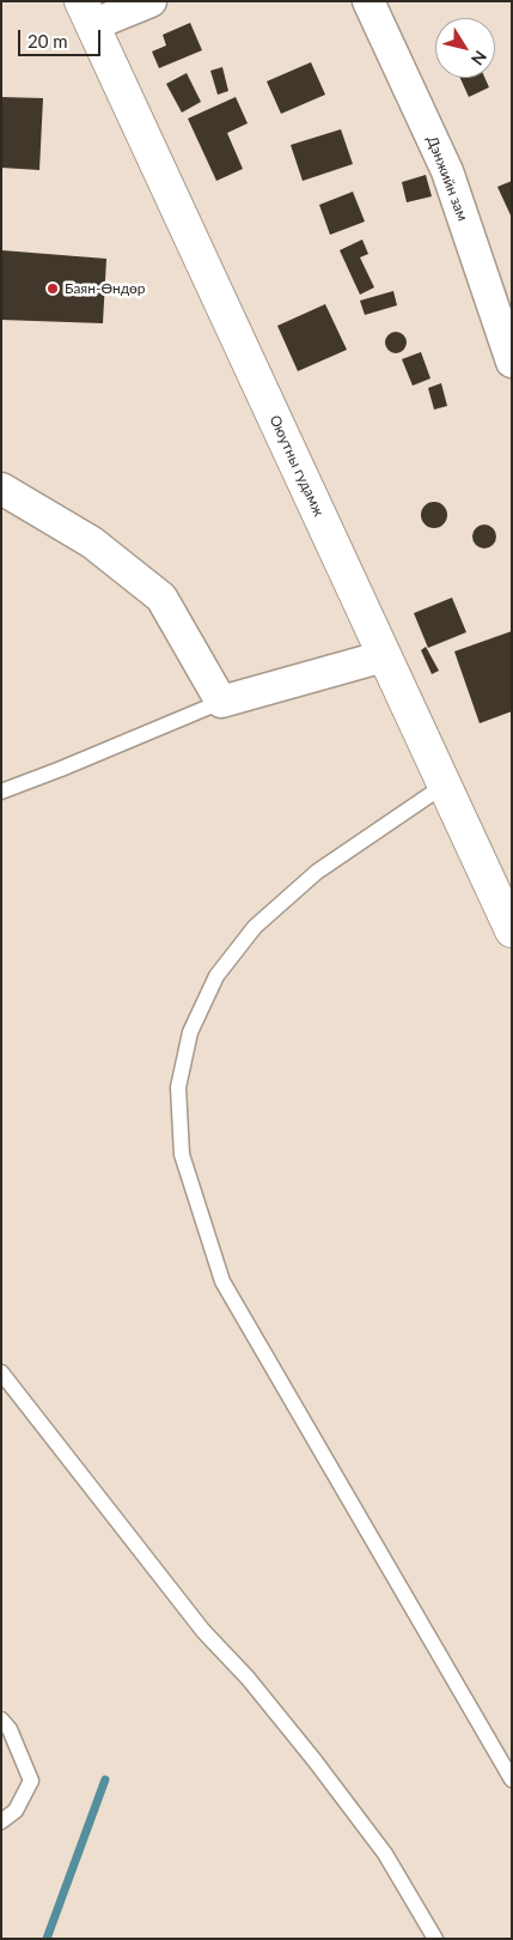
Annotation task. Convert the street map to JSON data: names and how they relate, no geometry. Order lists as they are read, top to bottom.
{
  "streets": {
    "street": ["Дэнжийн зам", "Оюутны гудамж"]
  },
  "places": ["Баян-Өндөр"],
  "scale_bar": "20 m",
  "north": "bottom right"
}
